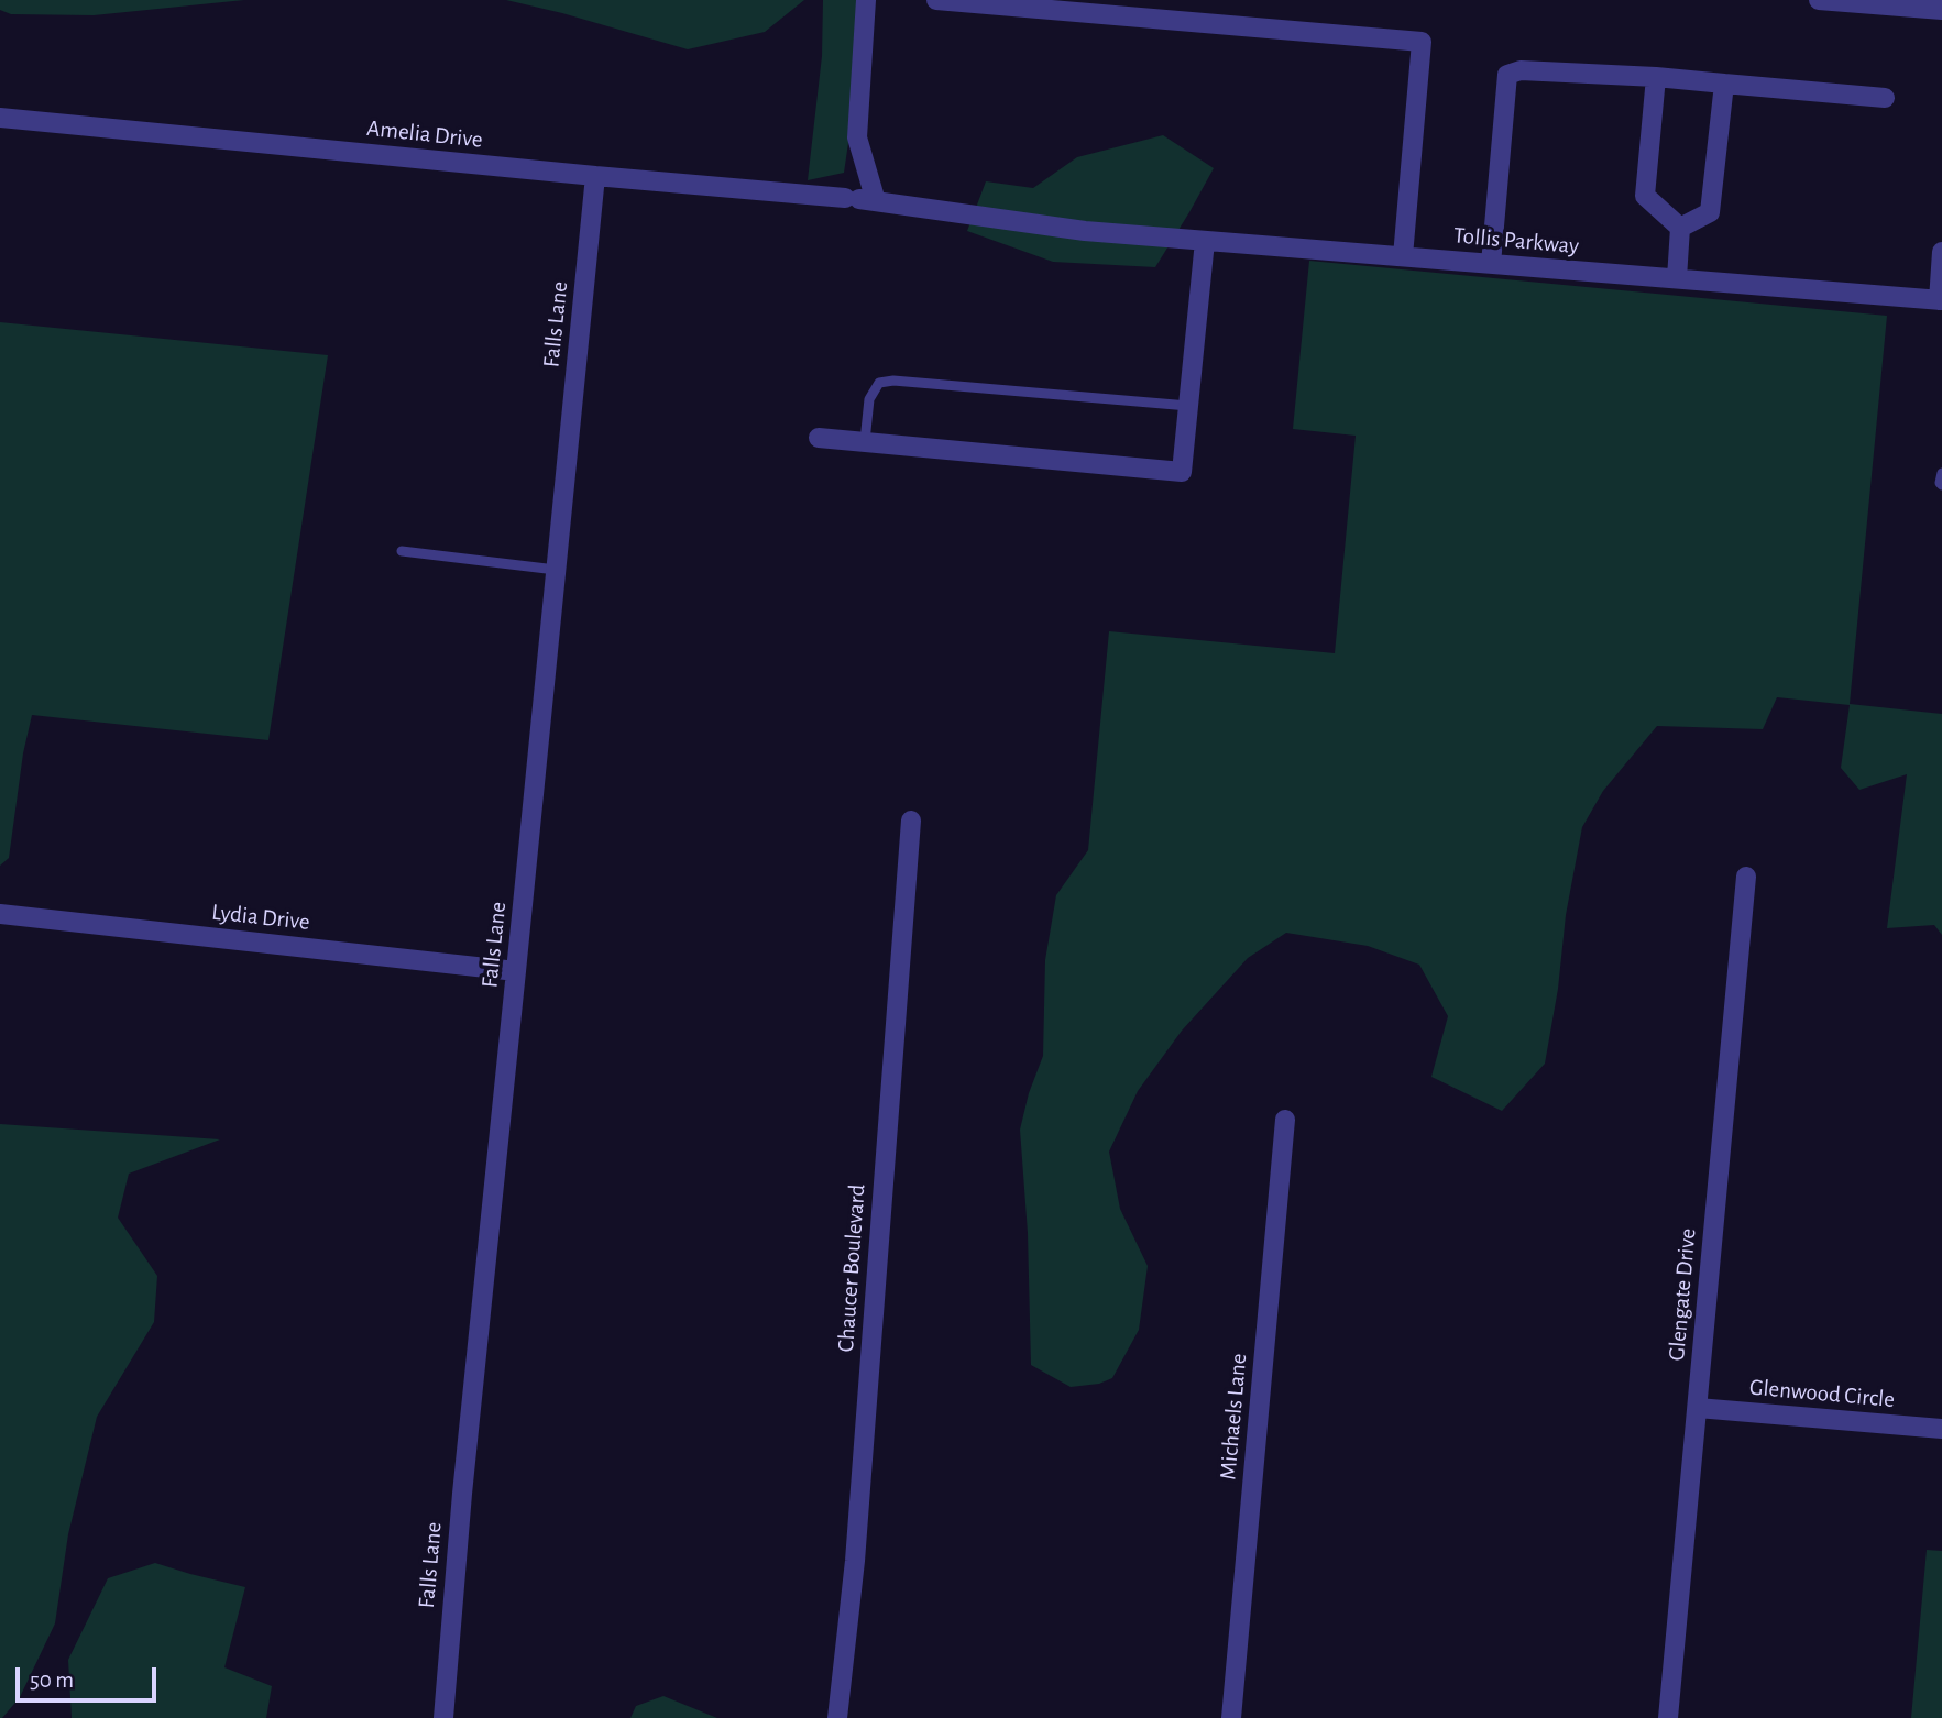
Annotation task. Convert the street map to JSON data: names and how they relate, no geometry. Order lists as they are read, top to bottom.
{
  "streets": {
    "street": [
      "Amelia Drive",
      "Tollis Parkway",
      "Falls Lane",
      "Lydia Drive",
      "Chaucer Boulevard",
      "Glengate Drive",
      "Glenwood Circle",
      "Michaels Lane"
    ]
  },
  "crossings": [
    ["Amelia Drive", "Tollis Parkway"],
    ["Amelia Drive", "Falls Lane"],
    ["Falls Lane", "Lydia Drive"],
    ["Glengate Drive", "Glenwood Circle"]
  ],
  "scale_bar": "50 m"
}
